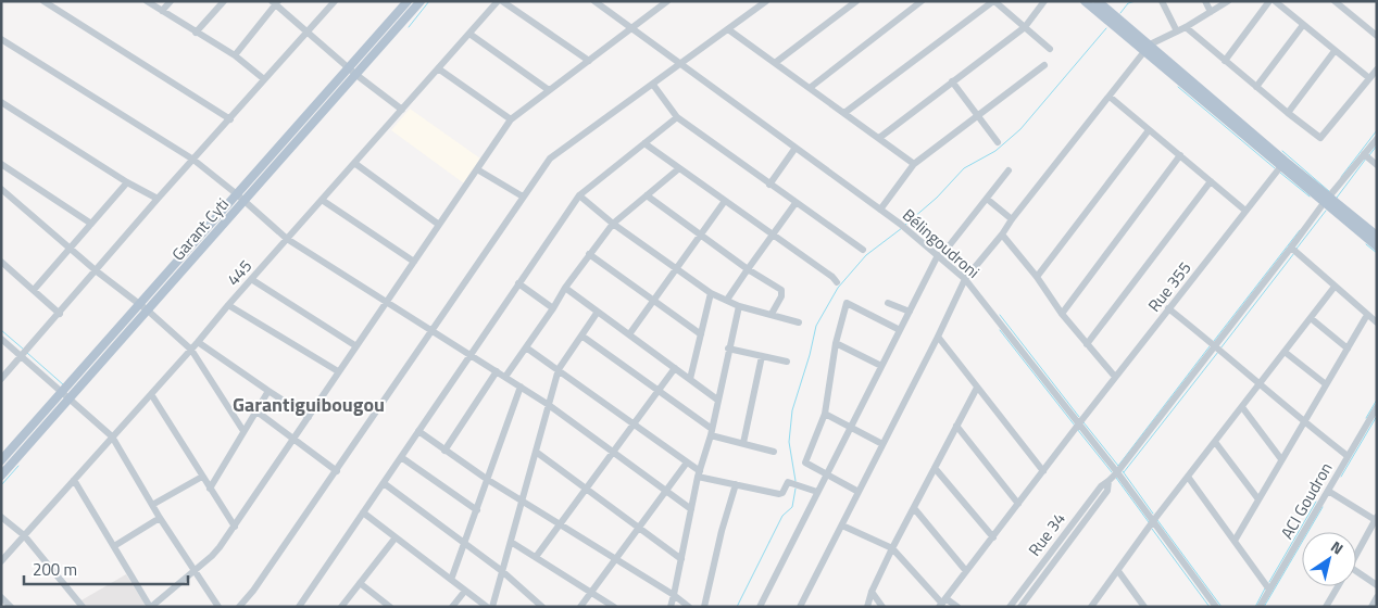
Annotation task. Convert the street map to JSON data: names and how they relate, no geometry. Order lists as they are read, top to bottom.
{
  "streets": {
    "main road": ["Garant Cyti"],
    "street": [
      "Bélingoudroni",
      "445",
      "Rue 355",
      "ACI Goudron",
      "Rue 34"
    ]
  },
  "crossings": [
    ["Bélingoudroni", "Rue 355"],
    ["Bélingoudroni", "Rue 34"]
  ],
  "districts": ["Garantiguibougou"],
  "scale_bar": "200 m",
  "north": "top right"
}
